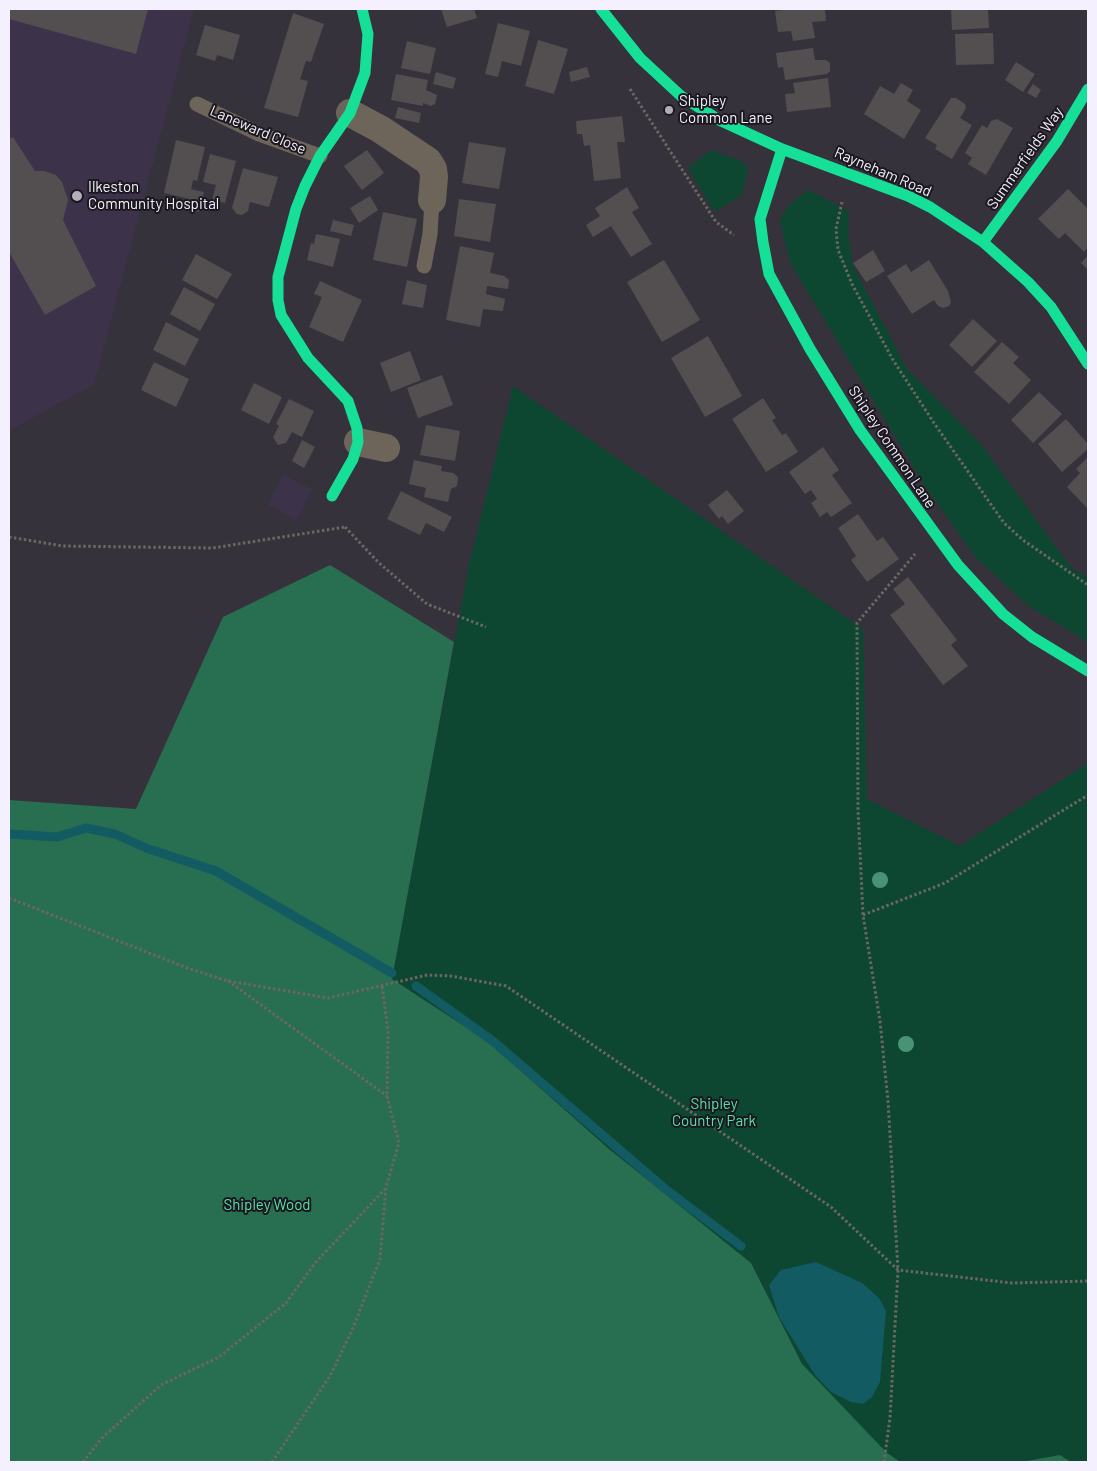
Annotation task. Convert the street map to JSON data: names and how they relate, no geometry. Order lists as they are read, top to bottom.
{
  "streets": {
    "street": [
      "Laneward Close",
      "Summerfields Way",
      "Rayneham Road",
      "Shipley Common Lane"
    ]
  },
  "crossings": [
    ["Summerfields Way", "Rayneham Road"],
    ["Rayneham Road", "Shipley Common Lane"]
  ],
  "parks": ["Shipley Country Park", "Shipley Wood"],
  "places": ["Shipley Common Lane", "Ilkeston Community Hospital"]
}
